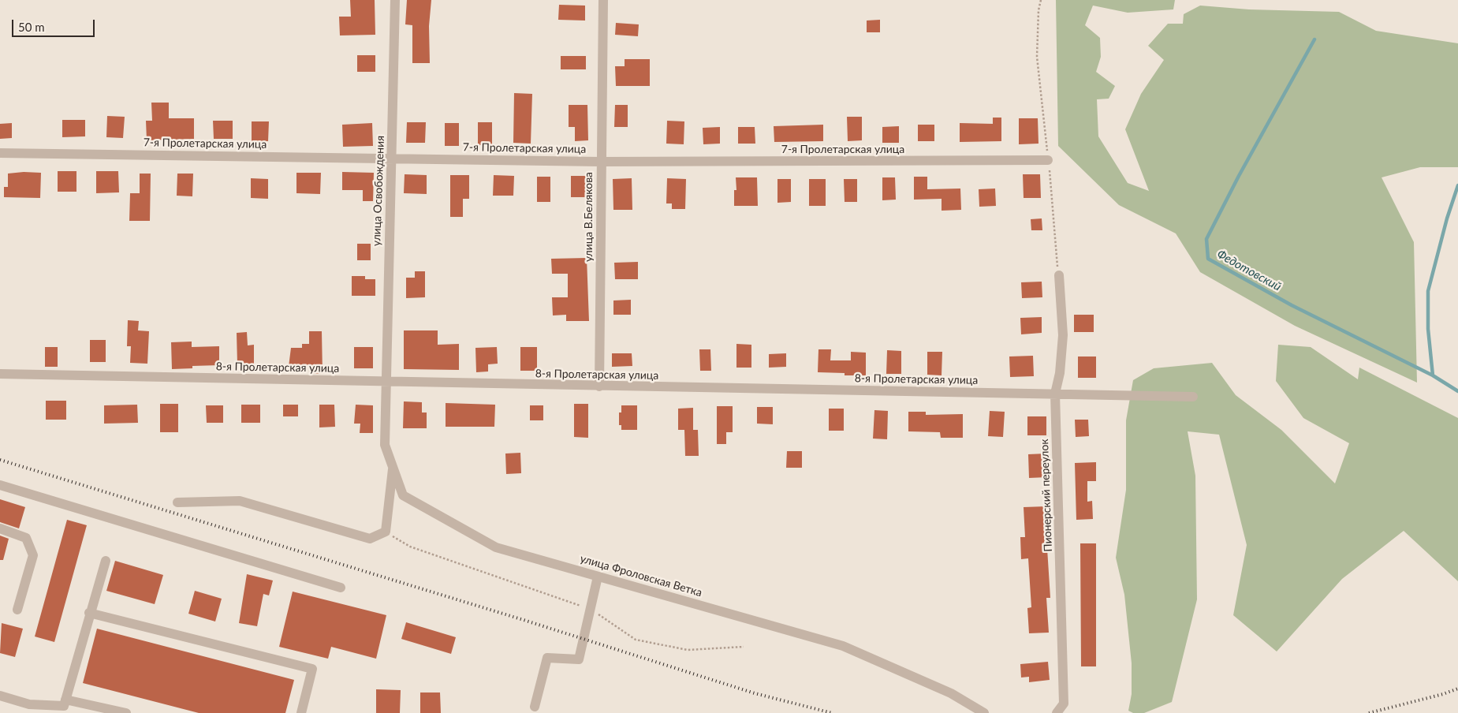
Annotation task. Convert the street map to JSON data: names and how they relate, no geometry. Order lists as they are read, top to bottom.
{
  "streets": {
    "street": [
      "7-я Пролетарская улица",
      "улица Освобождения",
      "улица В.Белякова",
      "8-я Пролетарская улица",
      "Пионерский переулок",
      "улица Фроловская Ветка"
    ]
  },
  "crossings": [
    ["7-я Пролетарская улица", "улица Освобождения"],
    ["7-я Пролетарская улица", "улица В.Белякова"],
    ["улица Освобождения", "8-я Пролетарская улица"],
    ["улица Освобождения", "улица Фроловская Ветка"],
    ["улица В.Белякова", "8-я Пролетарская улица"],
    ["8-я Пролетарская улица", "Пионерский переулок"],
    ["8-я Пролетарская улица", "улица Фроловская Ветка"]
  ],
  "water": ["Федотовский"],
  "scale_bar": "50 m"
}
